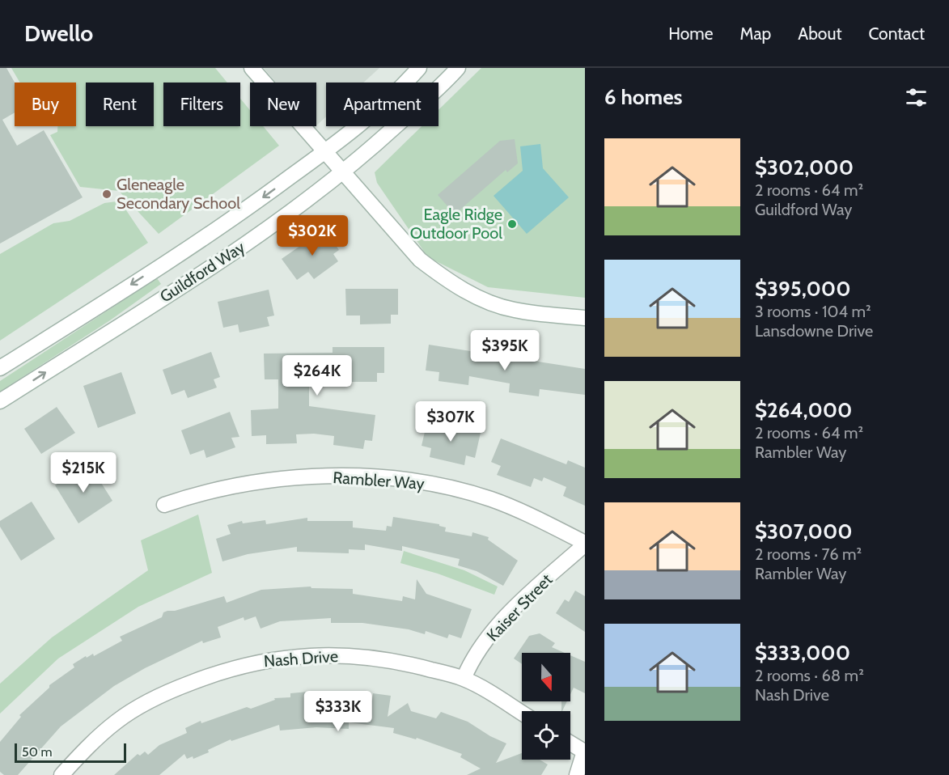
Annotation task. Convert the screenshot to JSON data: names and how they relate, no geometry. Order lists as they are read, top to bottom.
{
  "streets": {
    "street": [
      "Guildford Way",
      "Rambler Way",
      "Kaiser Street",
      "Nash Drive"
    ]
  },
  "crossings": [
    ["Rambler Way", "Kaiser Street"],
    ["Kaiser Street", "Nash Drive"]
  ],
  "places": ["Gleneagle Secondary School", "Eagle Ridge Outdoor Pool"],
  "scale_bar": "50 m",
  "north": "bottom",
  "page": {
    "header": "Dwello",
    "nav": [
      "Home",
      "Map",
      "About",
      "Contact"
    ],
    "heading": "6 homes",
    "chip": [
      "Buy",
      "Rent",
      "Filters",
      "New",
      "Apartment"
    ],
    "list": [
      {
        "name": "$302,000",
        "note": "2 rooms · 64 m² · Guildford Way"
      },
      {
        "name": "$395,000",
        "note": "3 rooms · 104 m² · Lansdowne Drive"
      },
      {
        "name": "$264,000",
        "note": "2 rooms · 64 m² · Rambler Way"
      },
      {
        "name": "$307,000",
        "note": "2 rooms · 76 m² · Rambler Way"
      },
      {
        "name": "$333,000",
        "note": "2 rooms · 68 m² · Nash Drive"
      }
    ],
    "price": [
      "$302K",
      "$395K",
      "$264K",
      "$307K",
      "$215K",
      "$333K"
    ],
    "scale": "50 m"
  }
}
